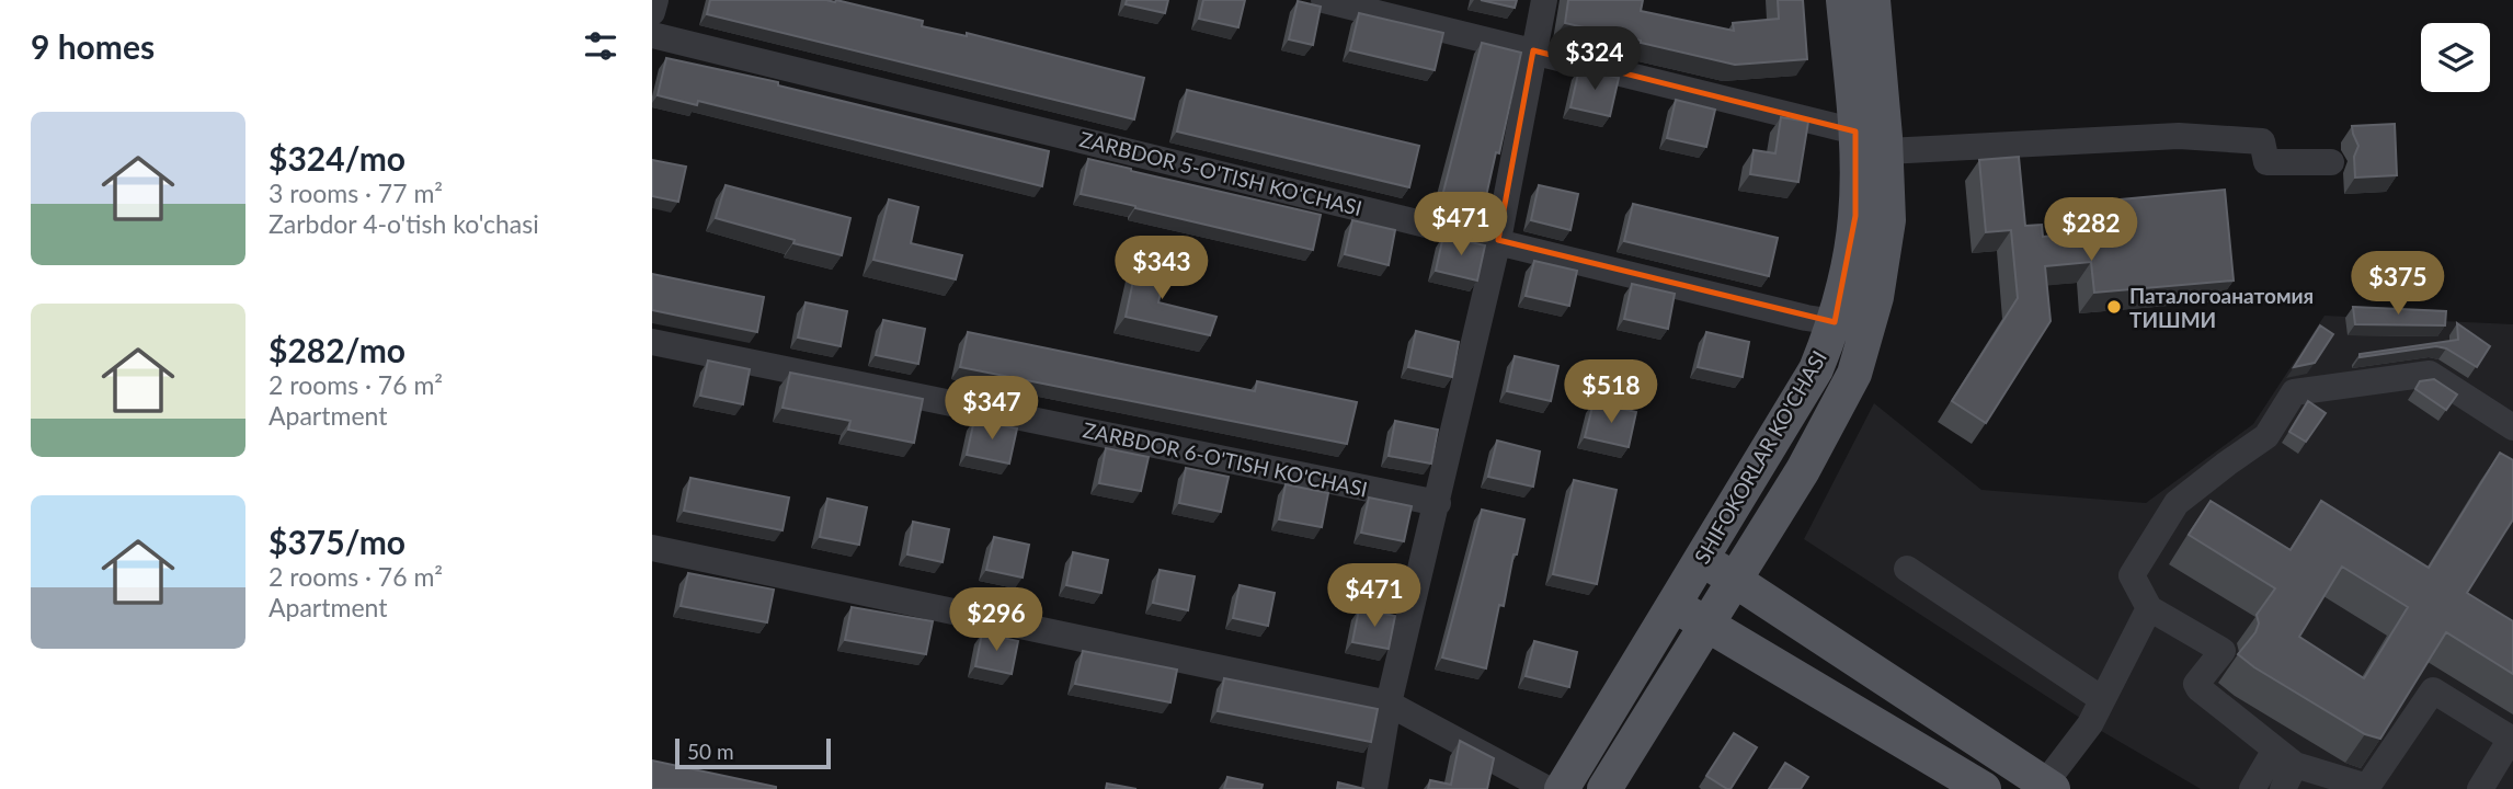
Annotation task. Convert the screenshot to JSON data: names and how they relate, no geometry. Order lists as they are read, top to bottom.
{
  "streets": {
    "main road": ["SHIFOKORLAR KO'CHASI"],
    "street": ["ZARBDOR 5-O'TISH KO'CHASI", "ZARBDOR 6-O'TISH KO'CHASI"]
  },
  "crossings": [
    ["ZARBDOR 5-O'TISH KO'CHASI", "SHIFOKORLAR KO'CHASI"]
  ],
  "places": ["Паталогоанатомия ТИШМИ"],
  "scale_bar": "50 m",
  "page": {
    "heading": "9 homes",
    "price": [
      "$324",
      "$471",
      "$282",
      "$343",
      "$375",
      "$518",
      "$347",
      "$471",
      "$296"
    ],
    "list": [
      {
        "name": "$324/mo",
        "note": "3 rooms · 77 m² · Zarbdor 4-o'tish ko'chasi"
      },
      {
        "name": "$282/mo",
        "note": "2 rooms · 76 m² · Apartment"
      },
      {
        "name": "$375/mo",
        "note": "2 rooms · 76 m² · Apartment"
      }
    ],
    "scale": "50 m"
  }
}
